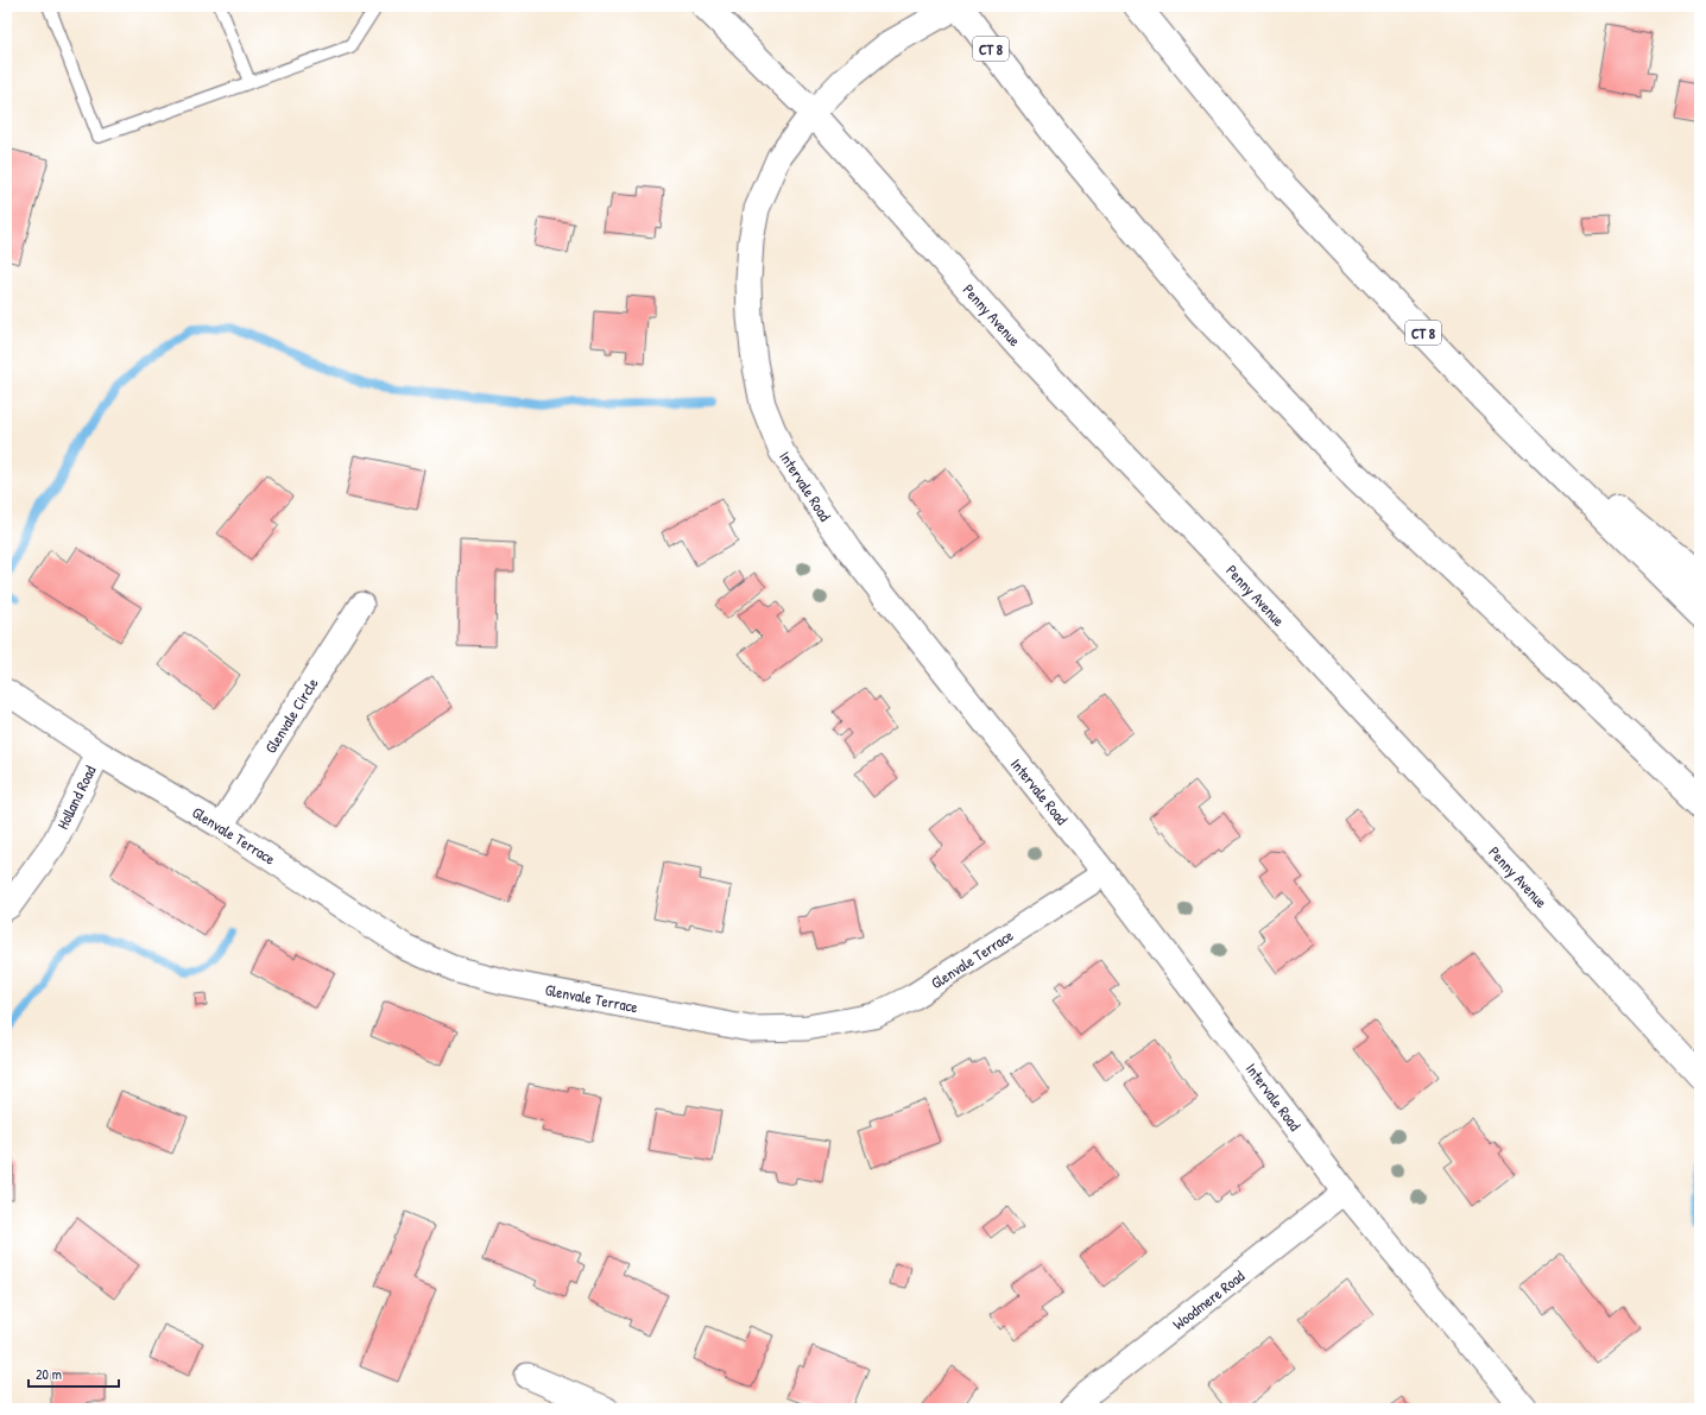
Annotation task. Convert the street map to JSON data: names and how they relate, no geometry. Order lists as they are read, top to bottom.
{
  "streets": {
    "main road": ["CT 8", "Penny Avenue"],
    "street": [
      "Intervale Road",
      "Glenvale Circle",
      "Holland Road",
      "Glenvale Terrace",
      "Woodmere Road"
    ]
  },
  "crossings": [
    ["Penny Avenue", "Intervale Road"],
    ["Intervale Road", "Glenvale Terrace"],
    ["Intervale Road", "Woodmere Road"],
    ["Glenvale Circle", "Glenvale Terrace"],
    ["Holland Road", "Glenvale Terrace"]
  ],
  "scale_bar": "20 m"
}
